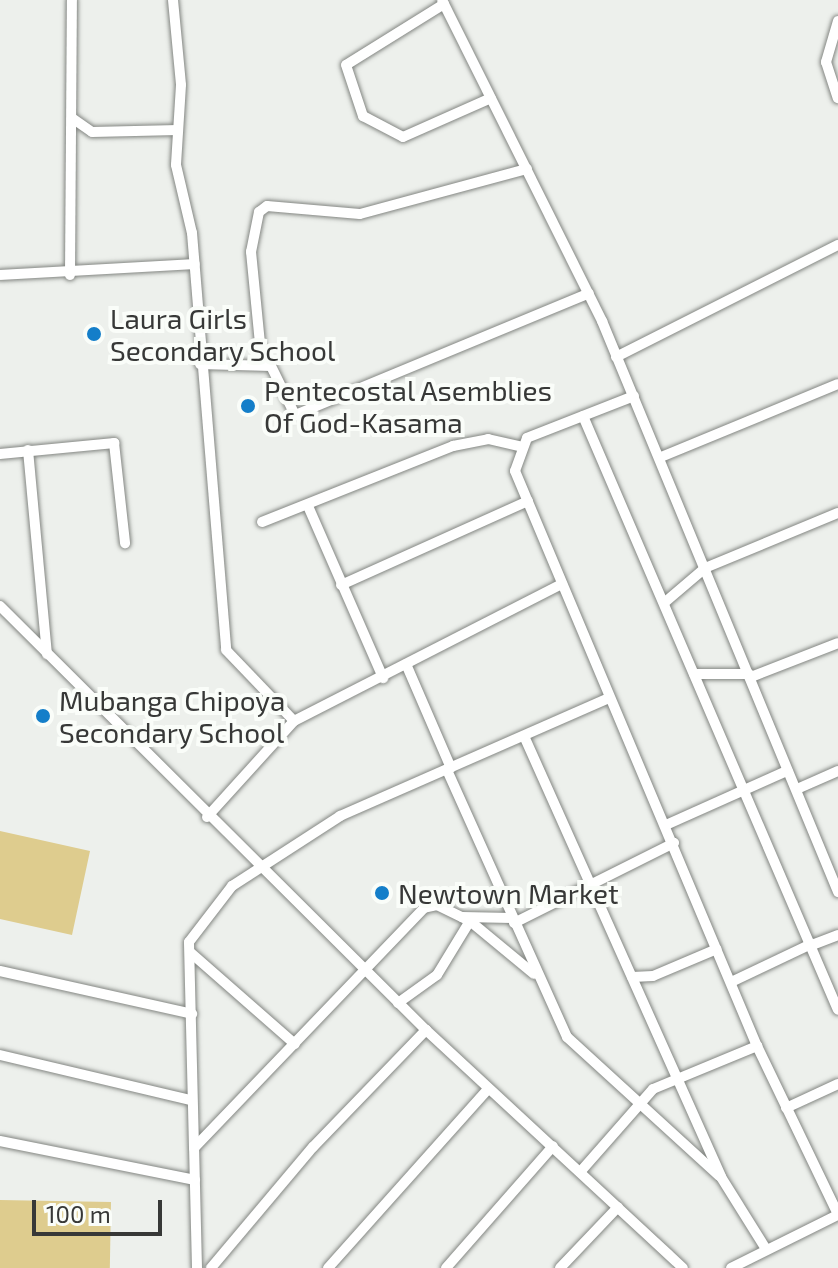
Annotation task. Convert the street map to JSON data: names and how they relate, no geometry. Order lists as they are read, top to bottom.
{
  "places": [
    "Laura Girls Secondary School",
    "Pentecostal Asemblies Of God-Kasama",
    "Mubanga Chipoya Secondary School",
    "Newtown Market"
  ],
  "scale_bar": "100 m"
}
